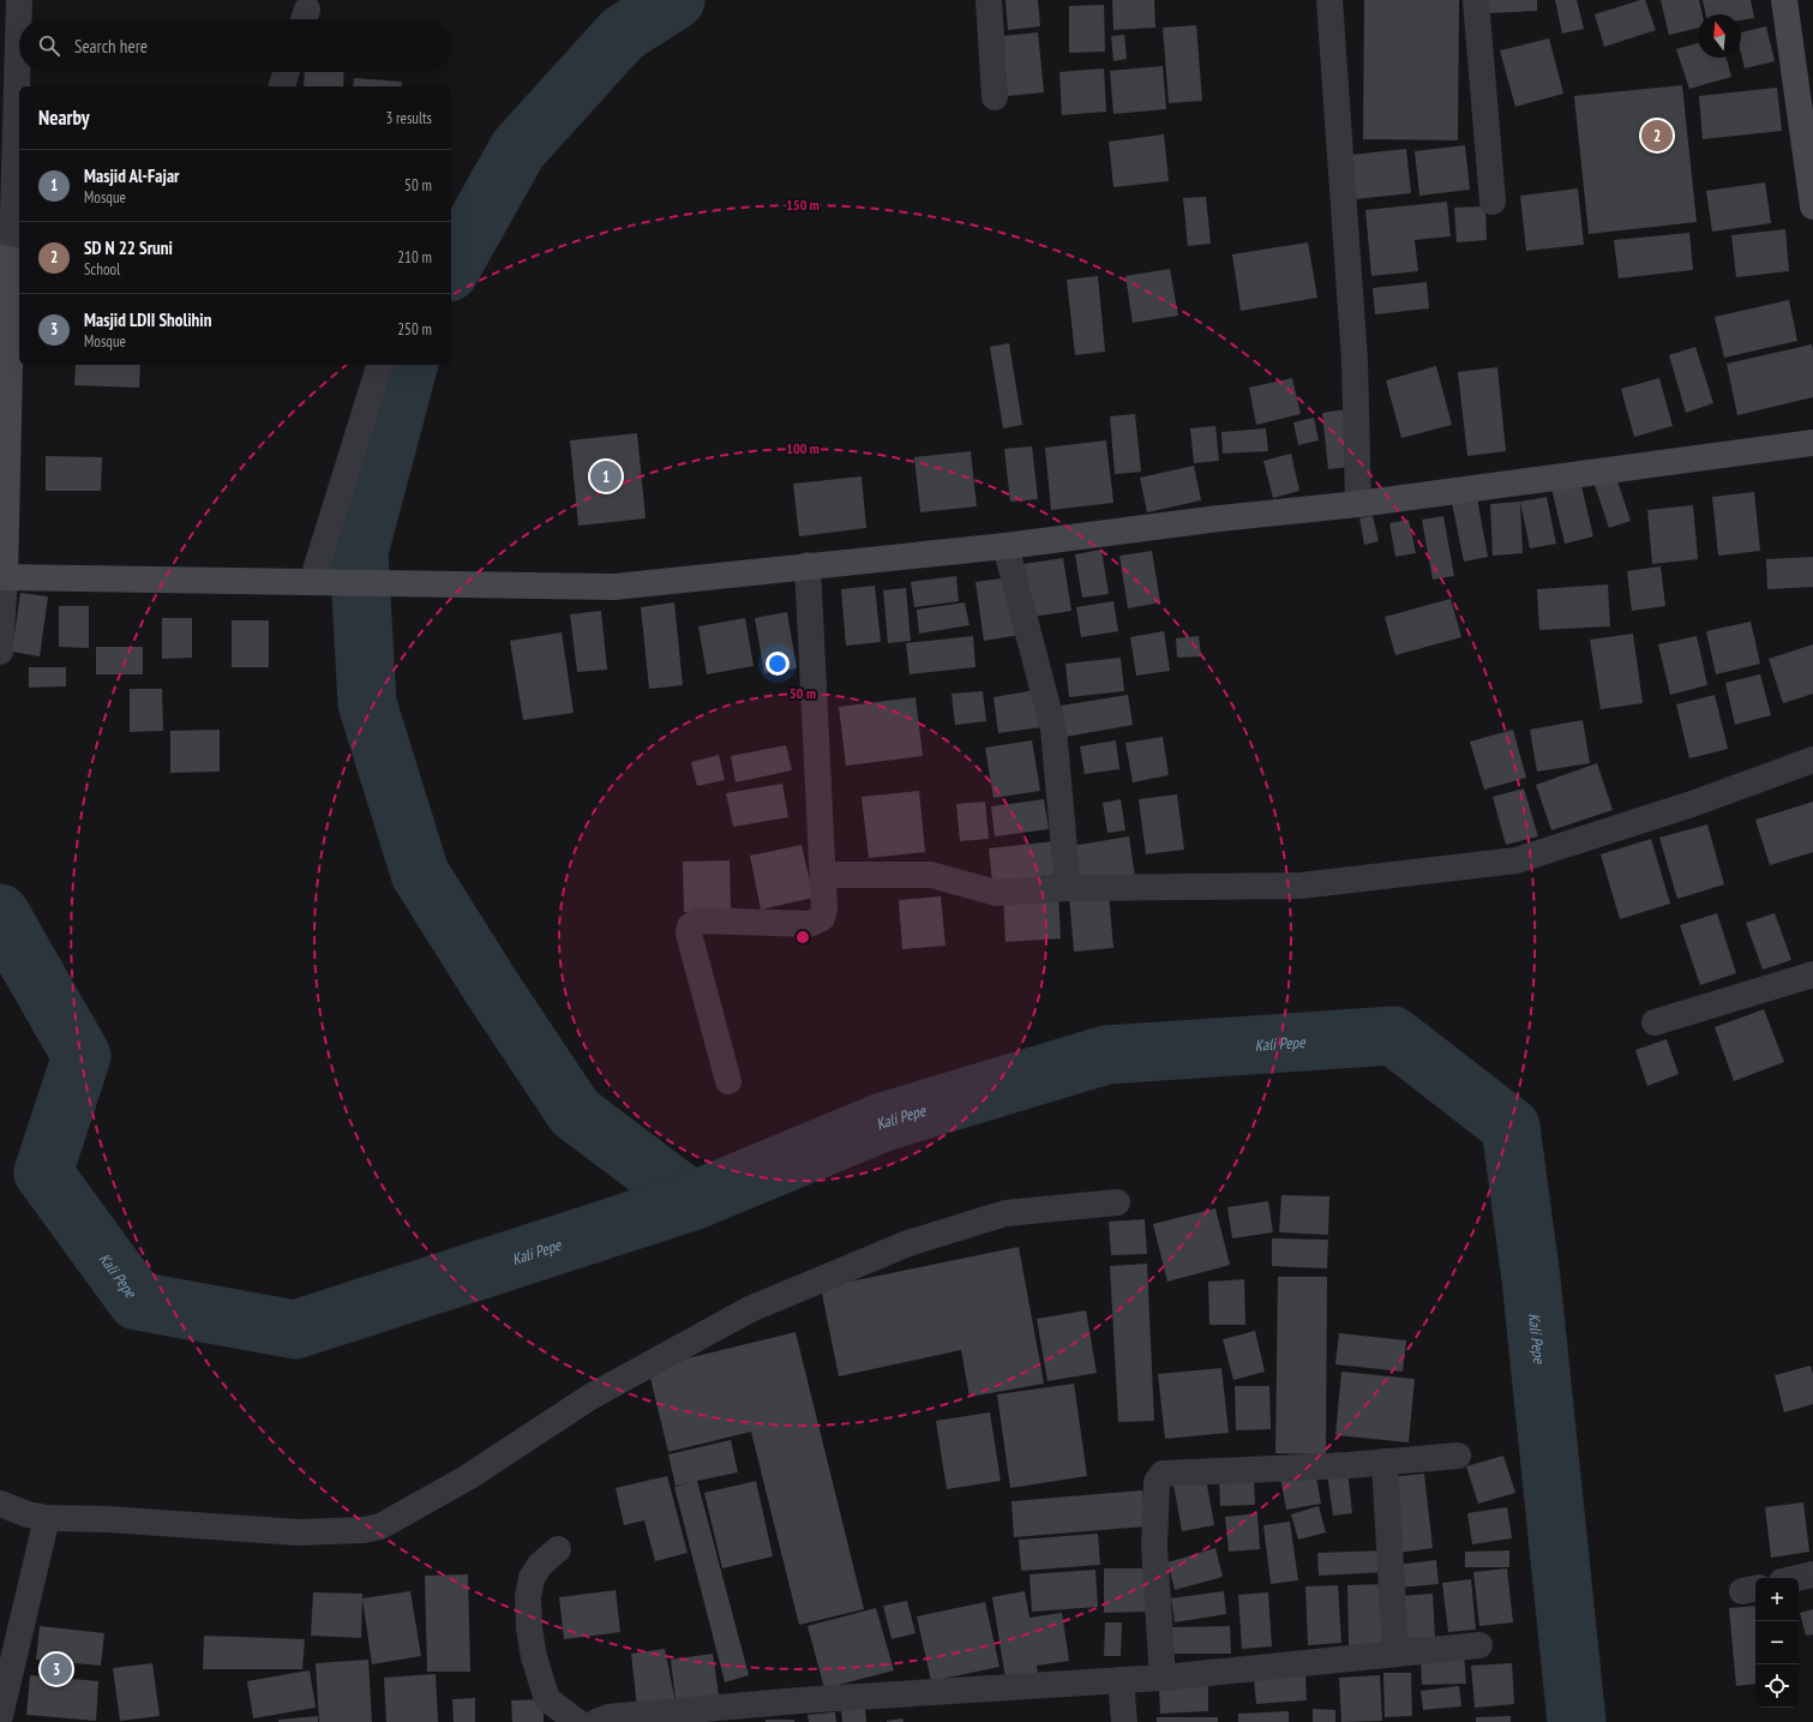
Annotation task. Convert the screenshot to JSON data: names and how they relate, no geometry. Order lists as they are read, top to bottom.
{
  "water": ["Kali Pepe"],
  "north": "top",
  "page": {
    "search": "Search here",
    "heading": ["Nearby", "3 results"],
    "pins": ["2", "1", "3"],
    "list": [
      {
        "mark": "1",
        "name": "Masjid Al-Fajar",
        "note": "Mosque",
        "value": "50 m"
      },
      {
        "mark": "2",
        "name": "SD N 22 Sruni",
        "note": "School",
        "value": "210 m"
      },
      {
        "mark": "3",
        "name": "Masjid LDII Sholihin",
        "note": "Mosque",
        "value": "250 m"
      }
    ],
    "map_buttons": ["+", "−"]
  },
  "rings": ["150 m", "100 m", "50 m"]
}
